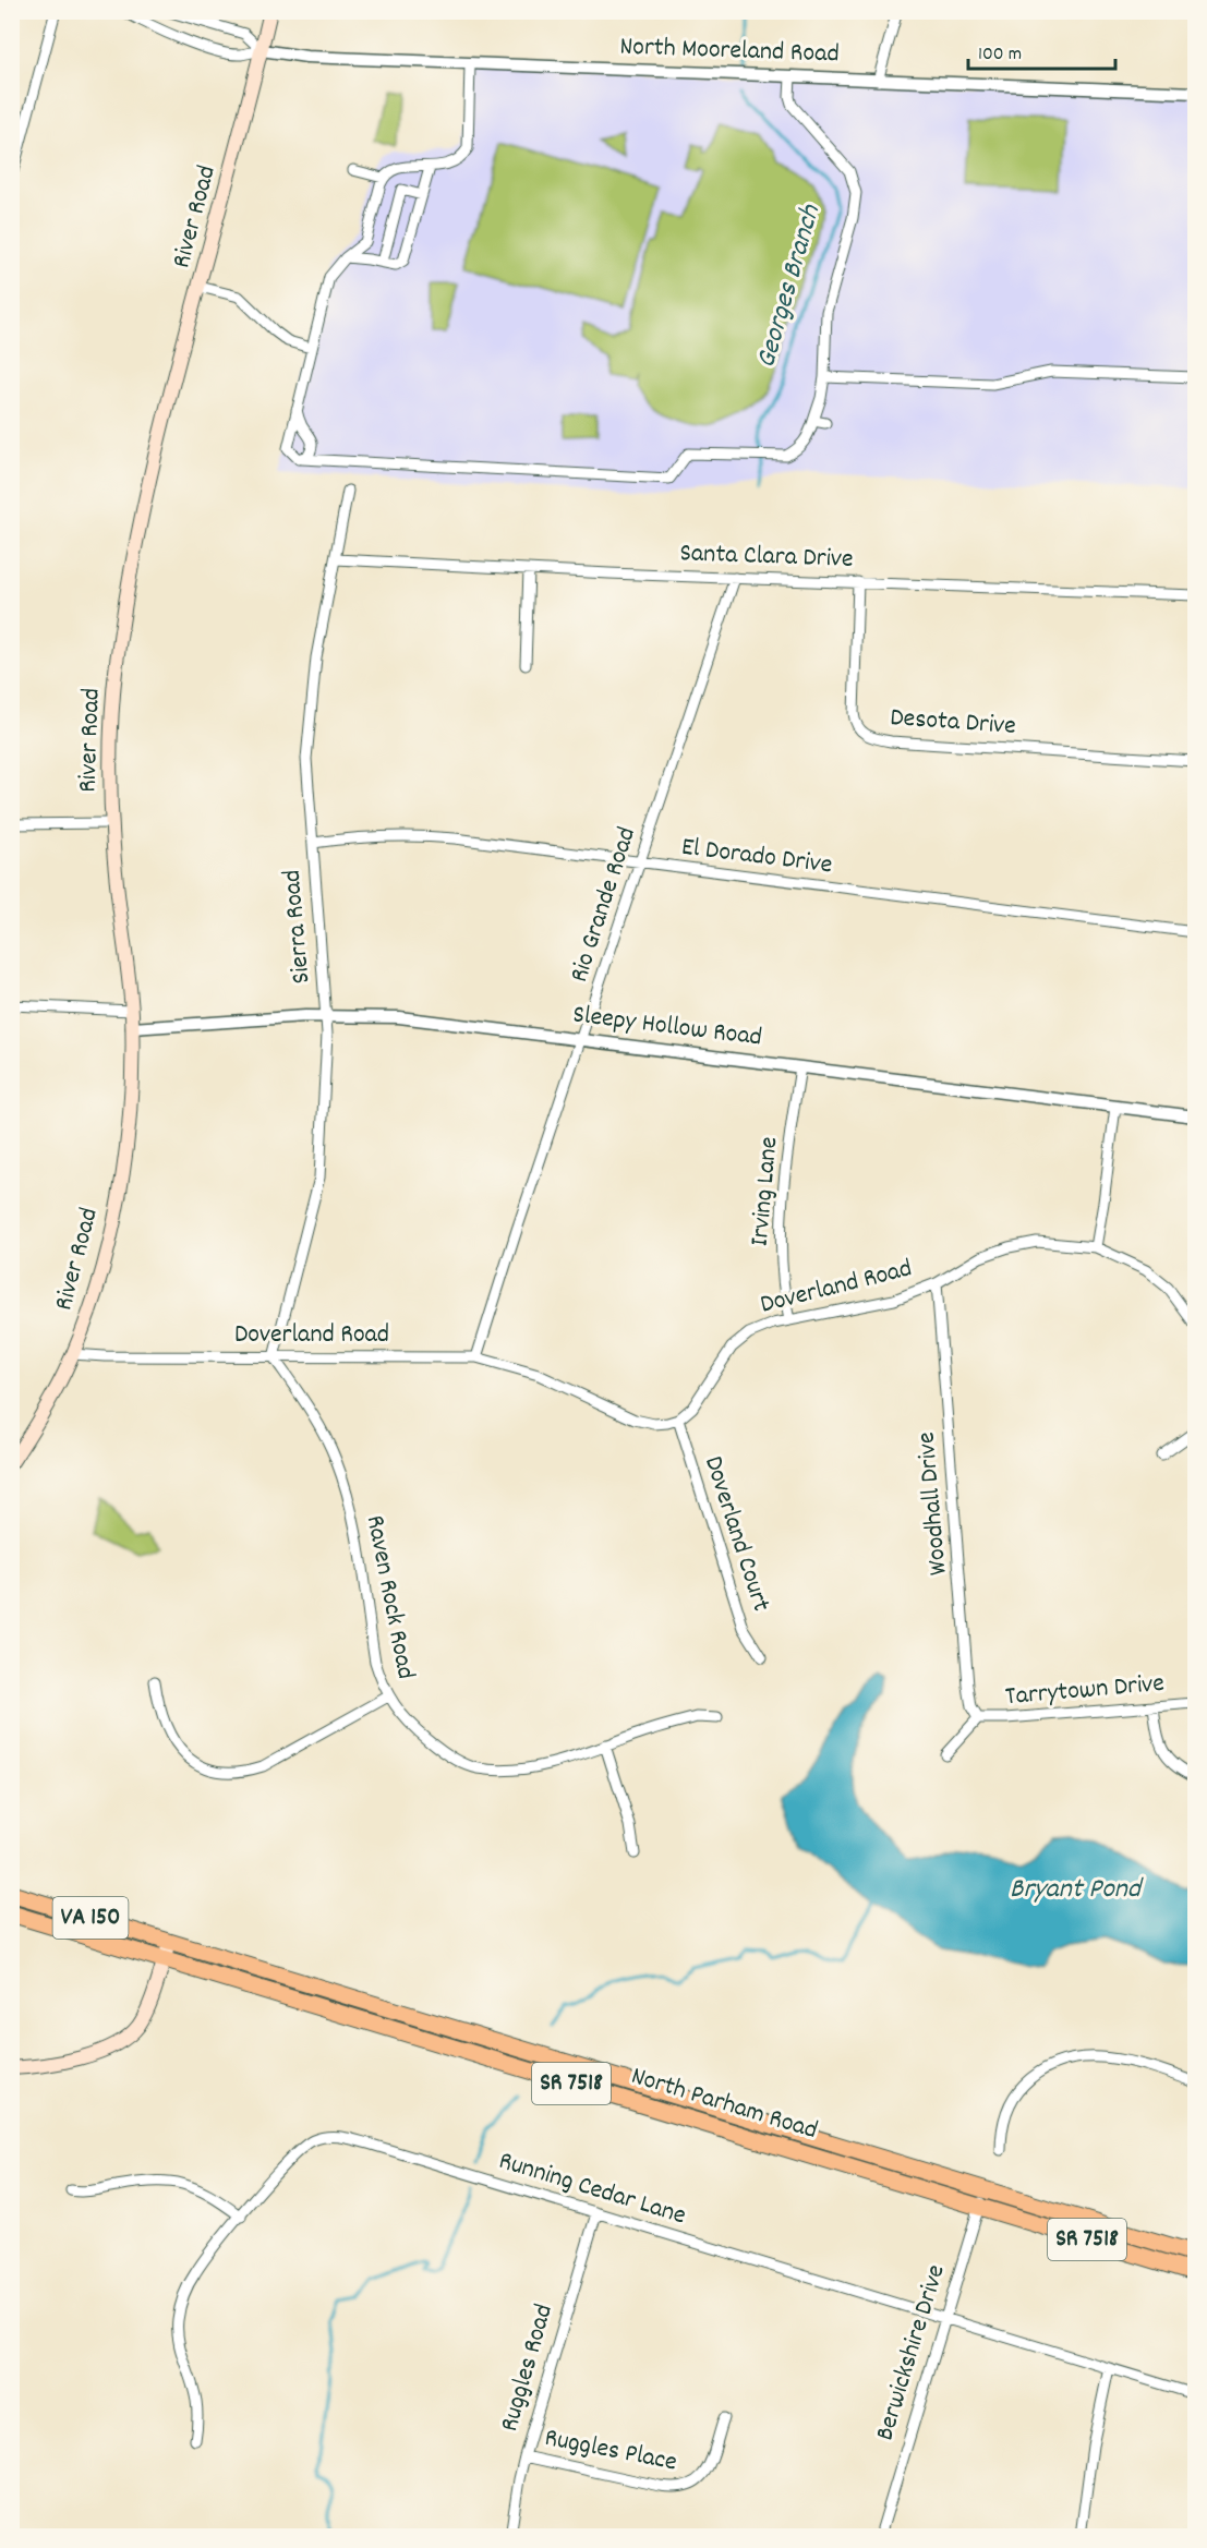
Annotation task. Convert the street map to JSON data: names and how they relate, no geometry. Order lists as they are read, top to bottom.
{
  "streets": {
    "highway": ["VA 150", "SR 7518", "North Parham Road"],
    "main road": ["River Road"],
    "street": [
      "North Mooreland Road",
      "Santa Clara Drive",
      "Desota Drive",
      "El Dorado Drive",
      "Rio Grande Road",
      "Sierra Road",
      "Sleepy Hollow Road",
      "Irving Lane",
      "Doverland Road",
      "Woodhall Drive",
      "Doverland Court",
      "Raven Rock Road",
      "Tarrytown Drive",
      "Running Cedar Lane",
      "Berwickshire Drive",
      "Ruggles Road",
      "Ruggles Place"
    ]
  },
  "crossings": [
    ["North Mooreland Road", "River Road"],
    ["River Road", "Sleepy Hollow Road"],
    ["River Road", "Doverland Road"],
    ["Santa Clara Drive", "Desota Drive"],
    ["Santa Clara Drive", "Rio Grande Road"],
    ["Santa Clara Drive", "Sierra Road"],
    ["El Dorado Drive", "Rio Grande Road"],
    ["El Dorado Drive", "Sierra Road"],
    ["Rio Grande Road", "Sleepy Hollow Road"],
    ["Rio Grande Road", "Doverland Road"],
    ["Sierra Road", "Sleepy Hollow Road"],
    ["Sierra Road", "Doverland Road"],
    ["Sierra Road", "Raven Rock Road"],
    ["Sleepy Hollow Road", "Irving Lane"],
    ["Irving Lane", "Doverland Road"],
    ["Doverland Road", "Woodhall Drive"],
    ["Doverland Road", "Doverland Court"],
    ["Doverland Road", "Raven Rock Road"],
    ["Woodhall Drive", "Tarrytown Drive"],
    ["VA 150", "North Parham Road"],
    ["North Parham Road", "Berwickshire Drive"],
    ["Running Cedar Lane", "Berwickshire Drive"],
    ["Running Cedar Lane", "Ruggles Road"],
    ["Ruggles Road", "Ruggles Place"]
  ],
  "water": ["Georges Branch", "Bryant Pond"],
  "scale_bar": "100 m"
}
